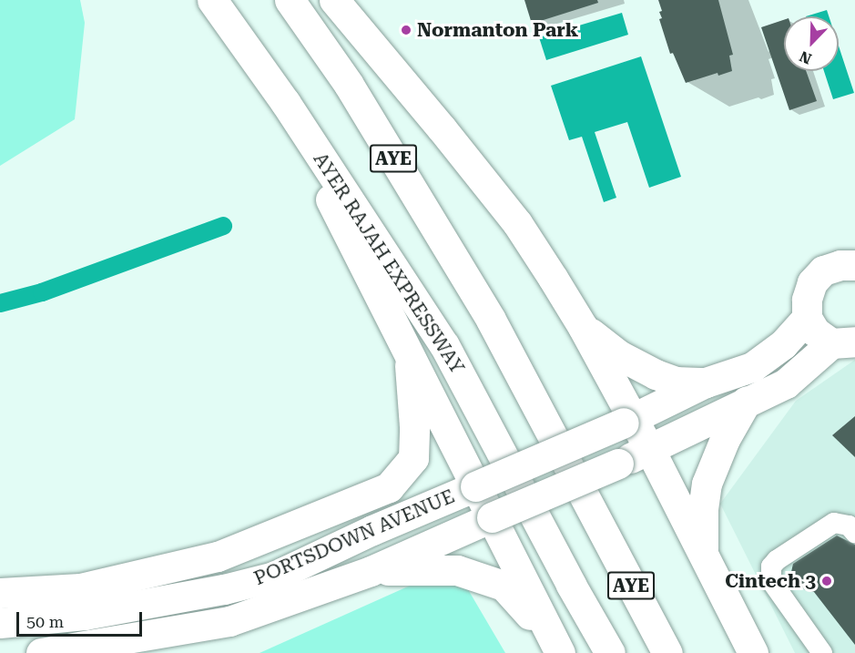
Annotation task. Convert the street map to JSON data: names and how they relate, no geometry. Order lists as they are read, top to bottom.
{
  "streets": {
    "highway": ["AYE", "AYER RAJAH EXPRESSWAY", "PORTSDOWN AVENUE"]
  },
  "places": ["Normanton Park", "Cintech 3"],
  "scale_bar": "50 m",
  "north": "bottom left"
}
